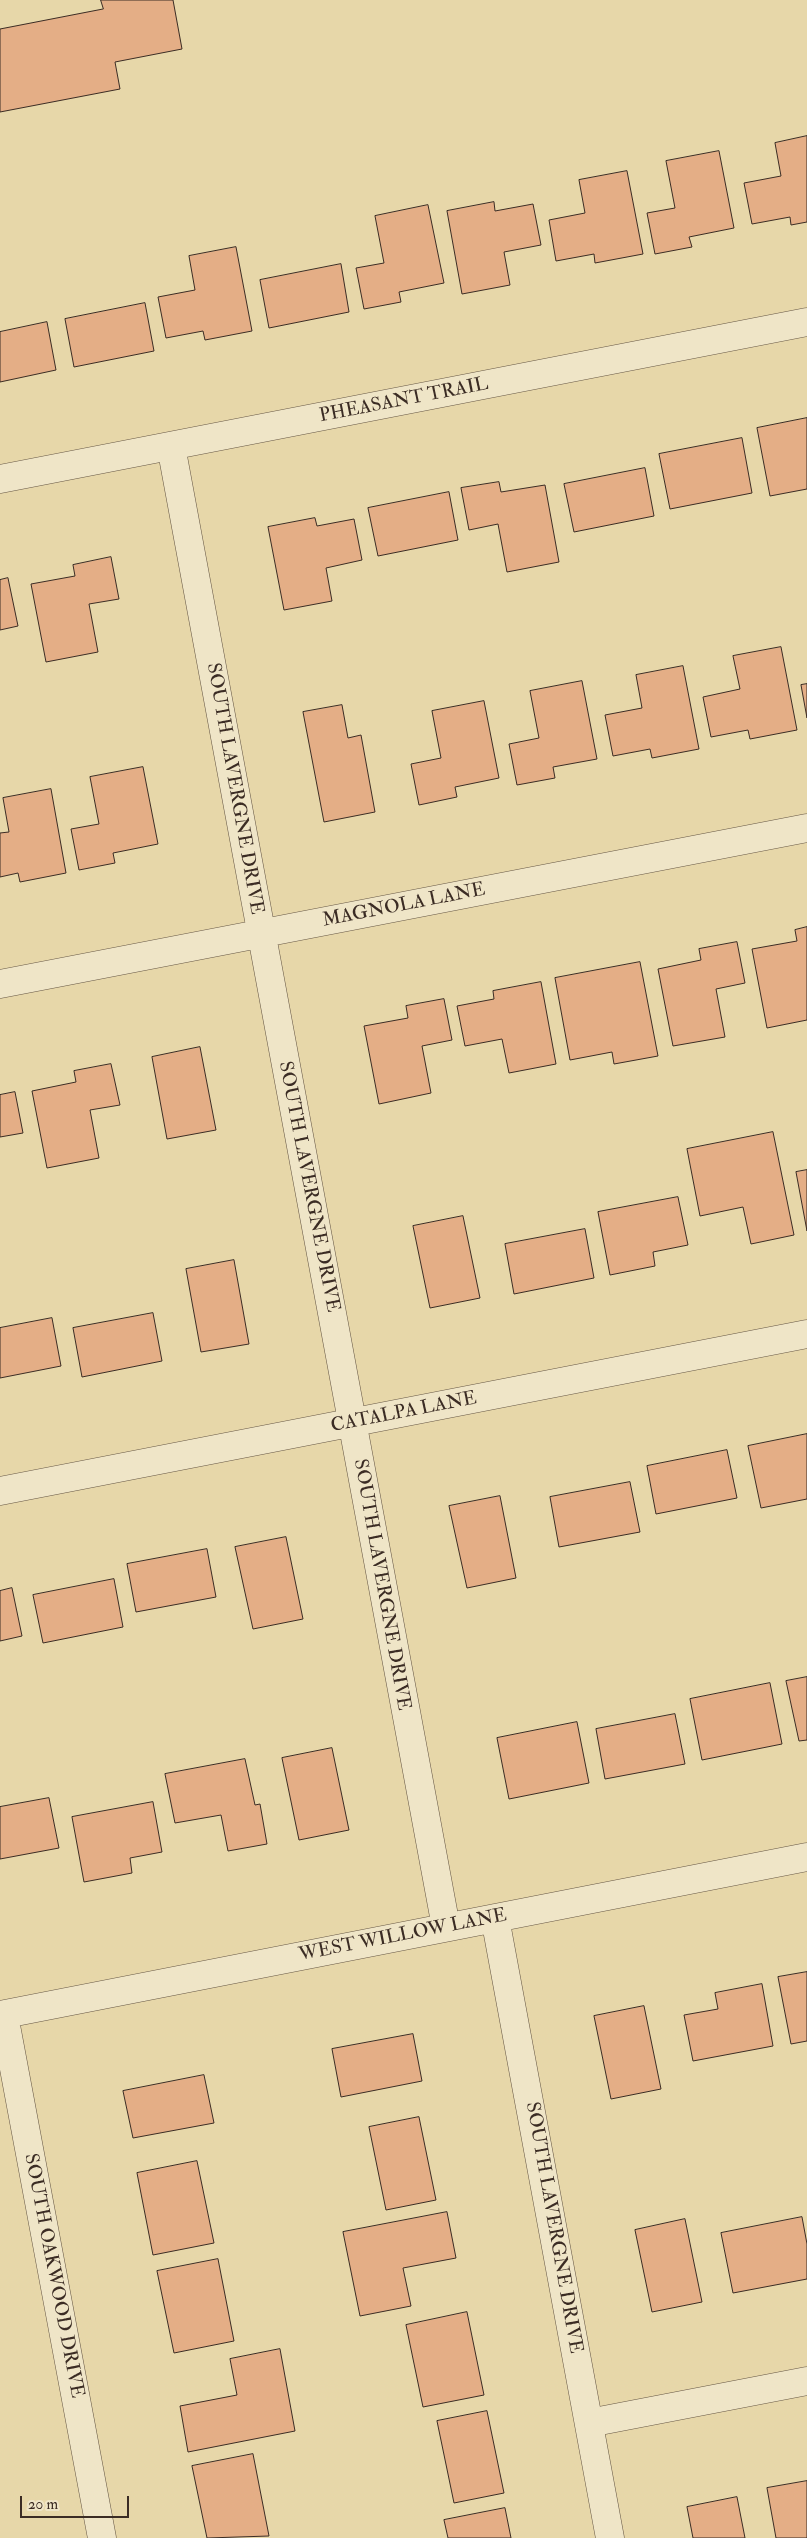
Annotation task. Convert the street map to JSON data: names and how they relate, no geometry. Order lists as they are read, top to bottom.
{
  "streets": {
    "street": [
      "PHEASANT TRAIL",
      "SOUTH LAVERGNE DRIVE",
      "MAGNOLA LANE",
      "CATALPA LANE",
      "WEST WILLOW LANE",
      "SOUTH OAKWOOD DRIVE"
    ]
  },
  "crossings": [
    ["PHEASANT TRAIL", "SOUTH LAVERGNE DRIVE"],
    ["SOUTH LAVERGNE DRIVE", "MAGNOLA LANE"],
    ["SOUTH LAVERGNE DRIVE", "CATALPA LANE"],
    ["SOUTH LAVERGNE DRIVE", "WEST WILLOW LANE"],
    ["WEST WILLOW LANE", "SOUTH OAKWOOD DRIVE"]
  ],
  "scale_bar": "20 m"
}
